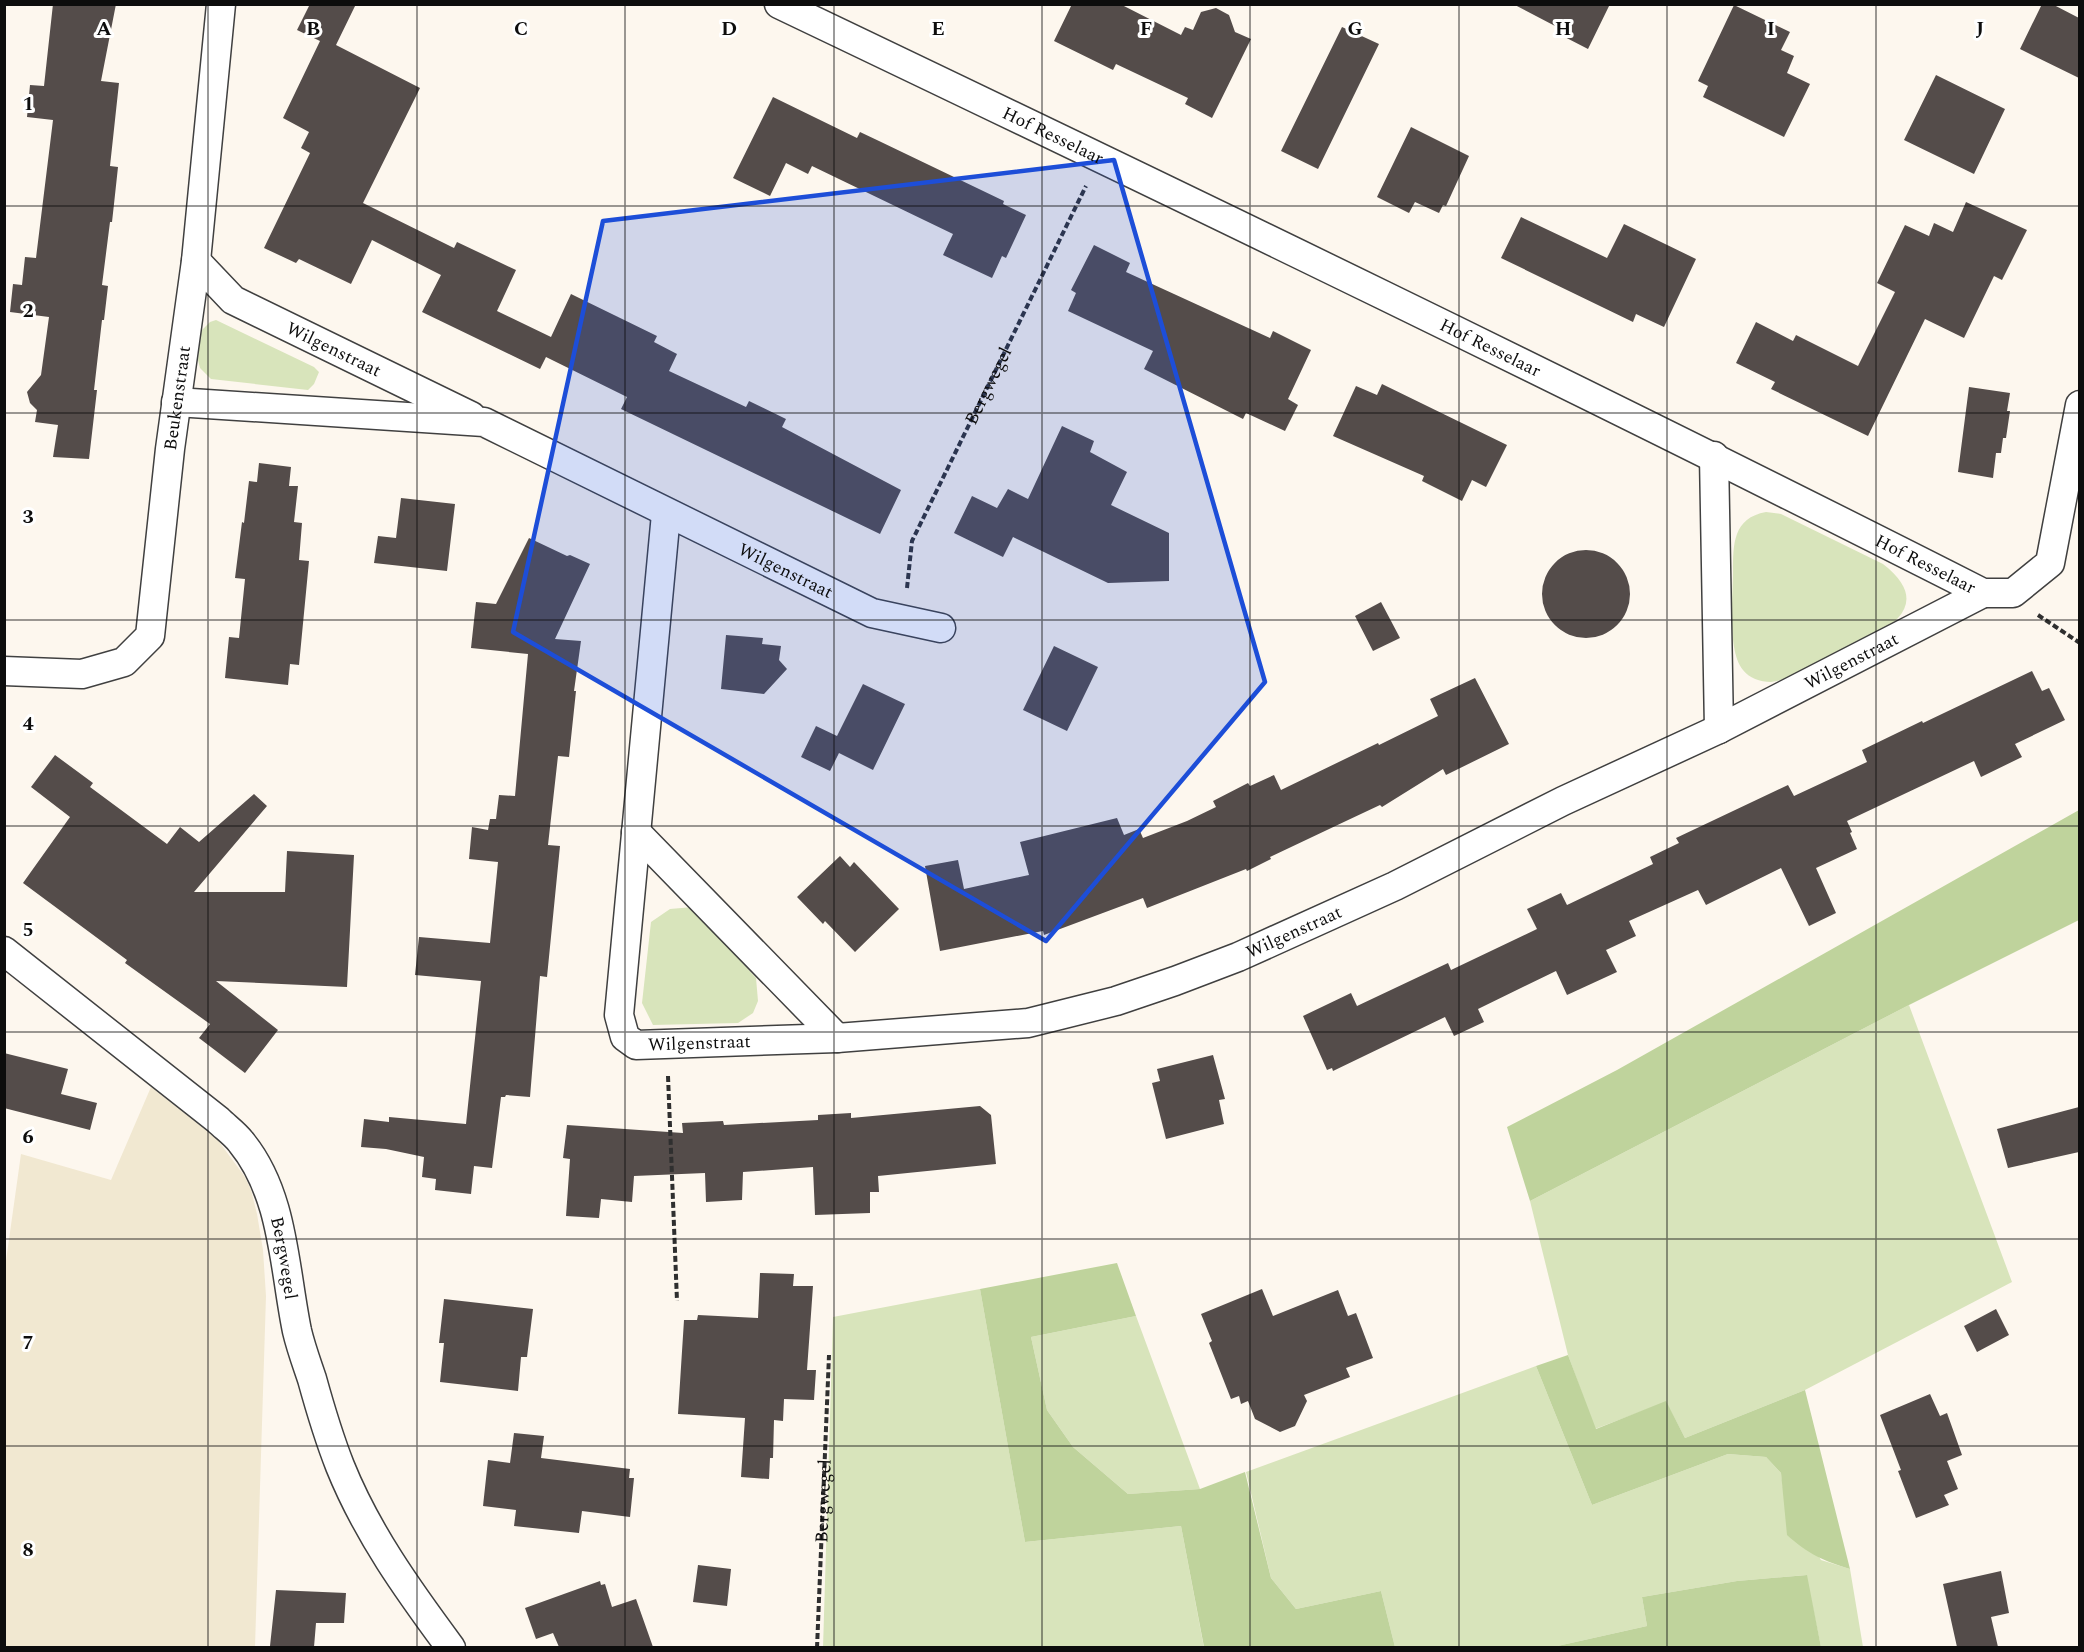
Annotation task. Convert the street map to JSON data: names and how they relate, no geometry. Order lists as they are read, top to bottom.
{
  "streets": {
    "street": [
      "Hof Resselaar",
      "Wilgenstraat",
      "Bergwegel",
      "Beukenstraat"
    ]
  },
  "crossings": [
    ["Hof Resselaar", "Wilgenstraat"],
    ["Hof Resselaar", "Bergwegel"],
    ["Wilgenstraat", "Bergwegel"],
    ["Wilgenstraat", "Beukenstraat"]
  ],
  "grid": {
    "columns": [
      "A",
      "B",
      "C",
      "D",
      "E",
      "F",
      "G",
      "H",
      "I",
      "J"
    ],
    "rows": [
      "1",
      "2",
      "3",
      "4",
      "5",
      "6",
      "7",
      "8"
    ]
  }
}
